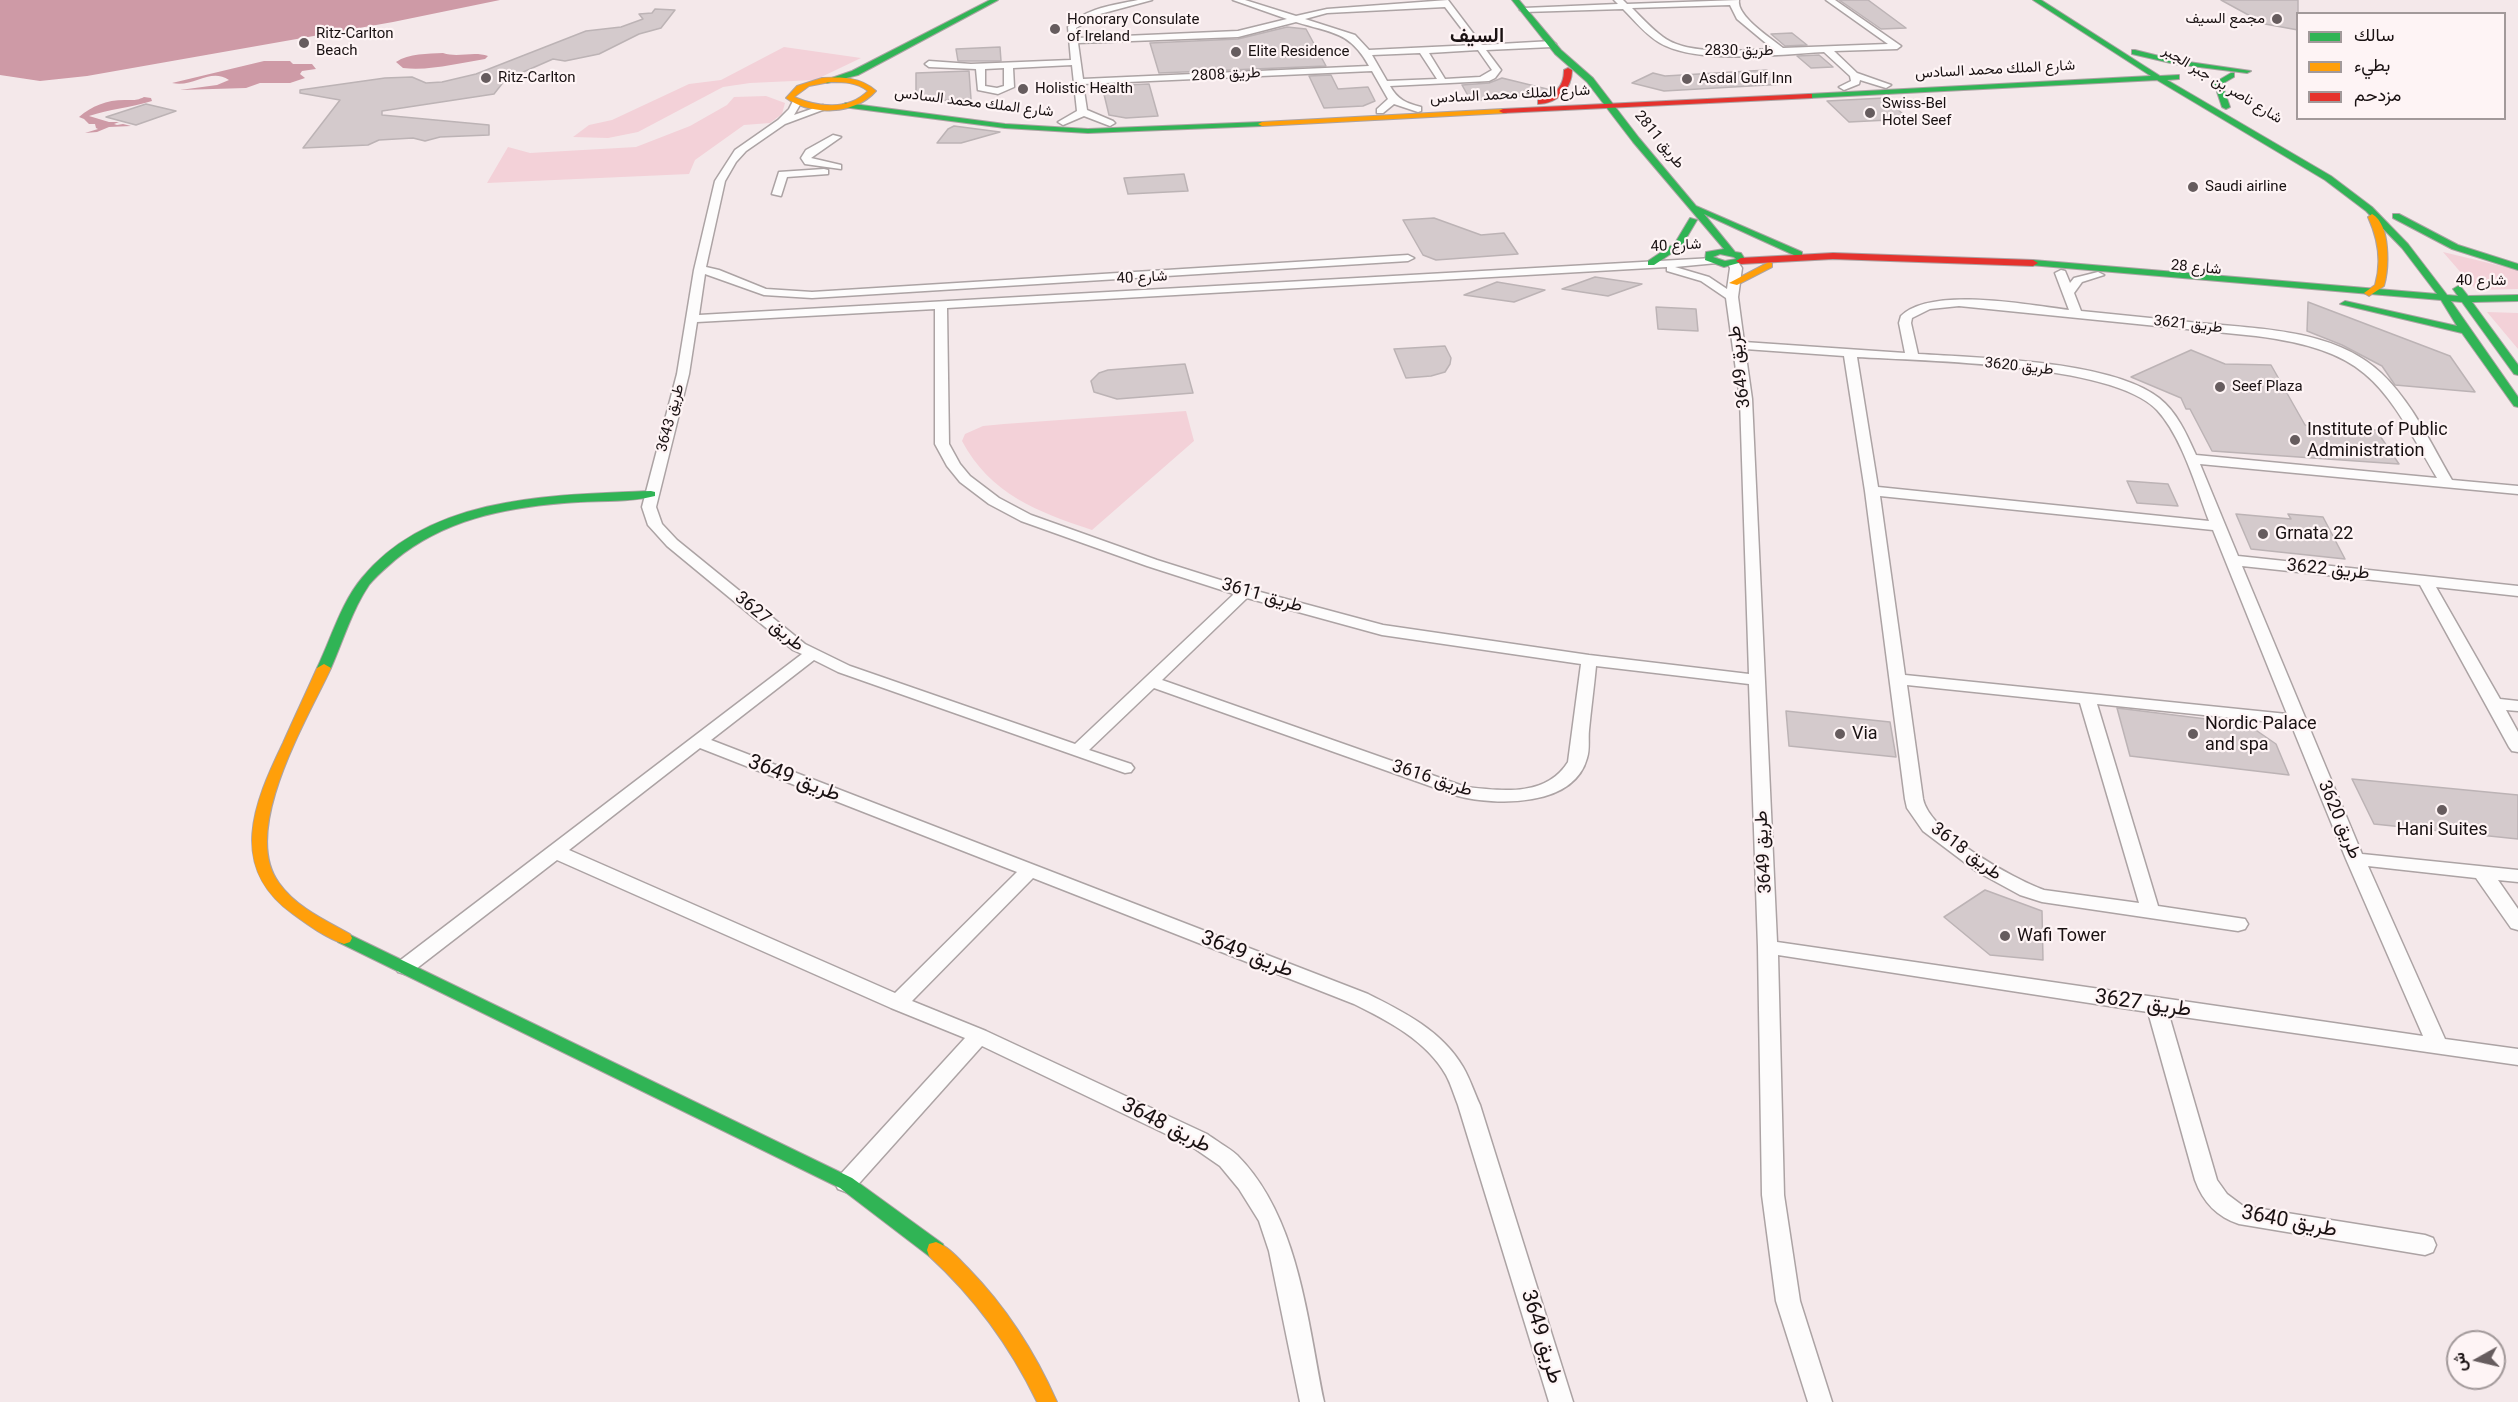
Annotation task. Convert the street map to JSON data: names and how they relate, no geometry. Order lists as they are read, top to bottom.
{
  "streets": {
    "main road": [
      "شارع الملك محمد السادس",
      "شارع ناصر بن جبر الجبر",
      "طريق 2811",
      "شارع 40",
      "شارع 28"
    ],
    "street": [
      "طريق 2830",
      "طريق 2808",
      "طريق 3621",
      "طريق 3649",
      "طريق 3620",
      "طريق 3643",
      "طريق 3622",
      "طريق 3611",
      "طريق 3627",
      "طريق 3616",
      "طريق 3618",
      "طريق 3648",
      "طريق 3640"
    ]
  },
  "crossings": [
    ["شارع الملك محمد السادس", "شارع ناصر بن جبر الجبر"],
    ["شارع الملك محمد السادس", "طريق 2811"],
    ["شارع ناصر بن جبر الجبر", "شارع 40"],
    ["شارع ناصر بن جبر الجبر", "شارع 28"],
    ["طريق 2811", "شارع 40"],
    ["طريق 2811", "شارع 28"],
    ["طريق 2811", "طريق 3649"],
    ["شارع 40", "شارع 28"],
    ["شارع 40", "طريق 3649"],
    ["شارع 40", "طريق 3643"],
    ["شارع 40", "طريق 3611"],
    ["شارع 28", "طريق 3649"],
    ["طريق 3621", "طريق 3620"],
    ["طريق 3649", "طريق 3620"],
    ["طريق 3649", "طريق 3611"],
    ["طريق 3649", "طريق 3627"],
    ["طريق 3620", "طريق 3622"],
    ["طريق 3620", "طريق 3627"],
    ["طريق 3620", "طريق 3618"],
    ["طريق 3643", "طريق 3627"],
    ["طريق 3611", "طريق 3616"],
    ["طريق 3627", "طريق 3648"],
    ["طريق 3627", "طريق 3640"]
  ],
  "districts": ["السيف"],
  "places": [
    "مجمع السيف",
    "Honorary Consulate of Ireland",
    "Ritz-Carlton Beach",
    "Elite Residence",
    "Ritz-Carlton",
    "Asdal Gulf Inn",
    "Holistic Health",
    "Swiss-Bel Hotel Seef",
    "Saudi airline",
    "Seef Plaza",
    "Institute of Public Administration",
    "Grnata 22",
    "Via",
    "Nordic Palace and spa",
    "Hani Suites",
    "Wafi Tower"
  ],
  "legend": ["سالك", "بطيء", "مزدحم"],
  "north": "left"
}
